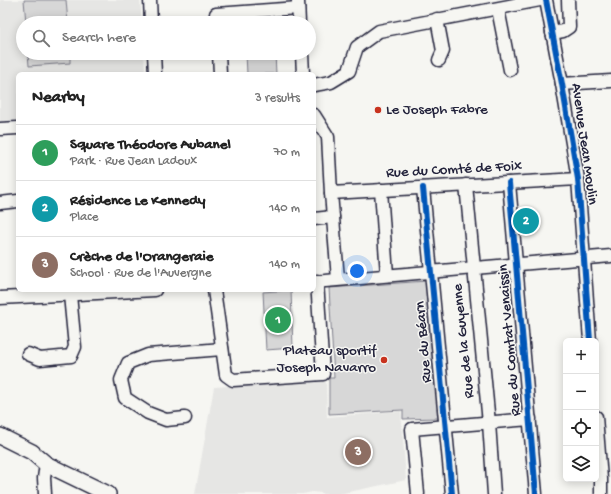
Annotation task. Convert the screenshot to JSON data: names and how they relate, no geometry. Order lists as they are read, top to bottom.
{
  "streets": {
    "street": [
      "Avenue Jean Moulin",
      "Rue du Comté de Foix",
      "Rue du Comtat Venaissin",
      "Rue de la Guyenne",
      "Rue du Béarn"
    ]
  },
  "crossings": [
    ["Avenue Jean Moulin", "Rue du Comté de Foix"],
    ["Rue du Comté de Foix", "Rue du Comtat Venaissin"],
    ["Rue du Comté de Foix", "Rue de la Guyenne"],
    ["Rue du Comté de Foix", "Rue du Béarn"]
  ],
  "places": ["Le Joseph Fabre", "Plateau sportif Joseph Navarro"],
  "page": {
    "search": "Search here",
    "heading": ["Nearby", "3 results"],
    "list": [
      {
        "mark": "1",
        "name": "Square Théodore Aubanel",
        "note": "Park · Rue Jean Ladoux",
        "value": "70 m"
      },
      {
        "mark": "2",
        "name": "Résidence Le Kennedy",
        "note": "Place",
        "value": "140 m"
      },
      {
        "mark": "3",
        "name": "Crèche de l'Orangeraie",
        "note": "School · Rue de l'Auvergne",
        "value": "140 m"
      }
    ],
    "pins": ["2", "1", "3"],
    "map_buttons": ["+", "−"]
  }
}
